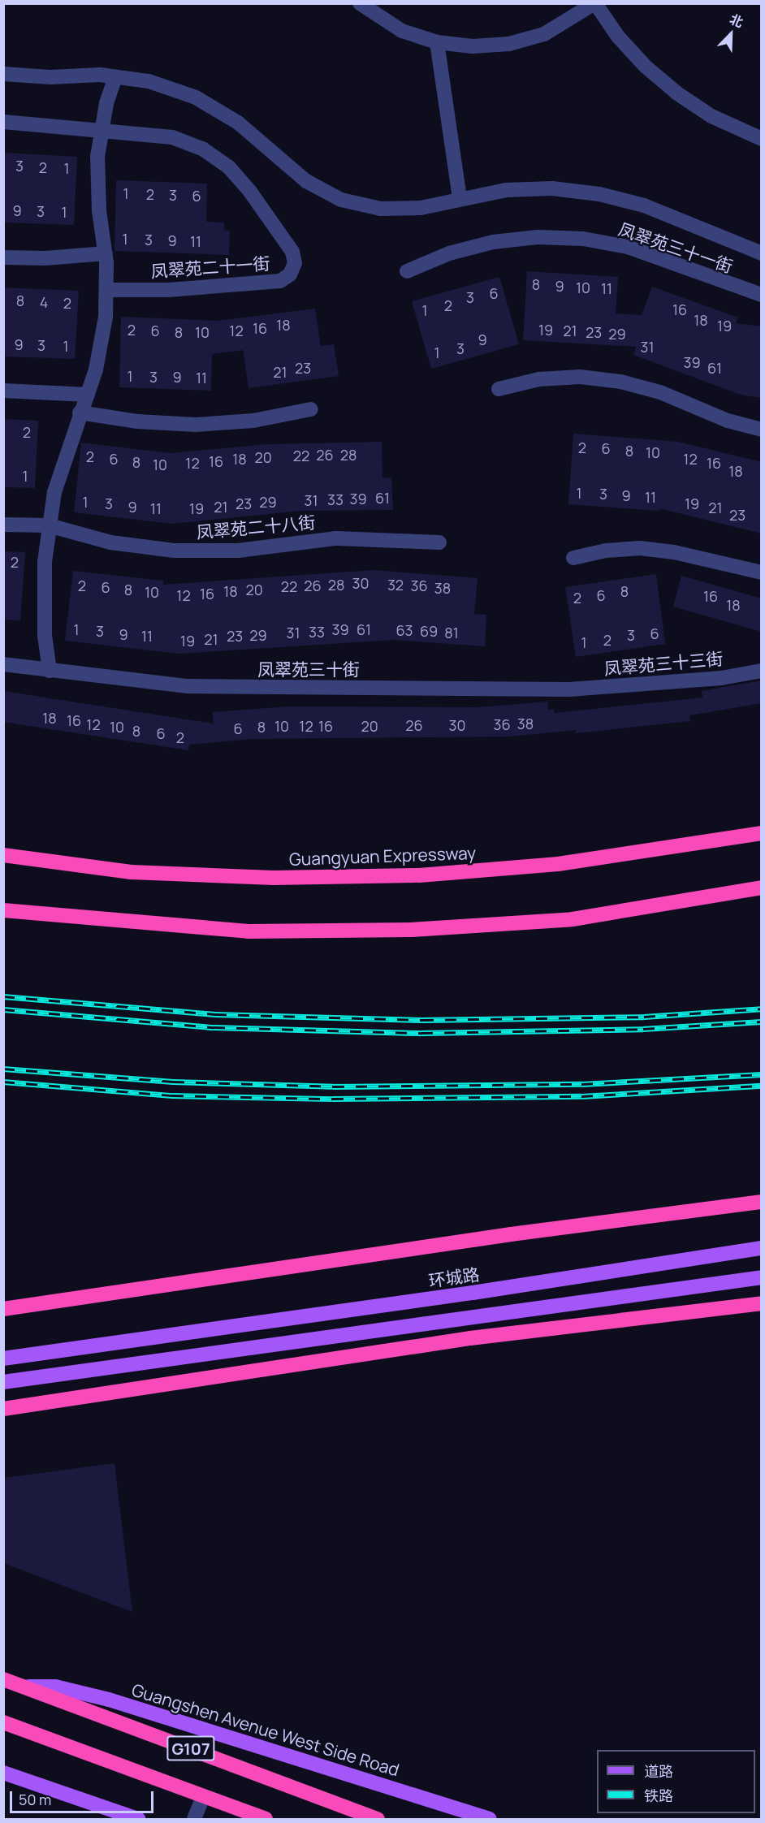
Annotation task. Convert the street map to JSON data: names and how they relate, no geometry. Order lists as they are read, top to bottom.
{
  "streets": {
    "highway": ["Guangyuan Expressway", "G107"],
    "main road": ["环城路", "Guangshen Avenue West Side Road"],
    "street": [
      "凤翠苑三十一街",
      "凤翠苑二十一街",
      "凤翠苑二十八街",
      "凤翠苑三十三街",
      "凤翠苑三十街"
    ]
  },
  "crossings": [
    ["凤翠苑三十三街", "凤翠苑三十街"],
    ["Guangshen Avenue West Side Road", "G107"]
  ],
  "house_numbers": [
    "3",
    "2",
    "1",
    "1",
    "2",
    "3",
    "6",
    "9",
    "3",
    "1",
    "1",
    "3",
    "9",
    "11",
    "8",
    "9",
    "10",
    "11",
    "6",
    "3",
    "8",
    "4",
    "2",
    "2",
    "16",
    "1",
    "18",
    "18",
    "19",
    "16",
    "2",
    "19",
    "6",
    "12",
    "21",
    "8",
    "10",
    "23",
    "29",
    "9",
    "9",
    "3",
    "1",
    "31",
    "3",
    "1",
    "39",
    "23",
    "61",
    "21",
    "1",
    "3",
    "9",
    "11",
    "2",
    "2",
    "6",
    "8",
    "10",
    "26",
    "28",
    "22",
    "2",
    "20",
    "6",
    "18",
    "12",
    "16",
    "8",
    "12",
    "16",
    "10",
    "18",
    "1",
    "1",
    "3",
    "9",
    "11",
    "61",
    "39",
    "33",
    "31",
    "1",
    "29",
    "3",
    "23",
    "19",
    "9",
    "21",
    "21",
    "11",
    "19",
    "23",
    "2",
    "30",
    "28",
    "32",
    "2",
    "26",
    "36",
    "22",
    "6",
    "38",
    "8",
    "20",
    "18",
    "8",
    "10",
    "16",
    "12",
    "6",
    "16",
    "2",
    "18",
    "1",
    "39",
    "61",
    "63",
    "3",
    "69",
    "33",
    "31",
    "81",
    "6",
    "9",
    "29",
    "3",
    "11",
    "23",
    "21",
    "2",
    "19",
    "1",
    "18",
    "16",
    "38",
    "12",
    "36",
    "26",
    "30",
    "10",
    "12",
    "16",
    "20",
    "10",
    "8",
    "6",
    "8",
    "6",
    "2"
  ],
  "legend": ["道路", "铁路"],
  "scale_bar": "50 m",
  "north": "top right"
}
